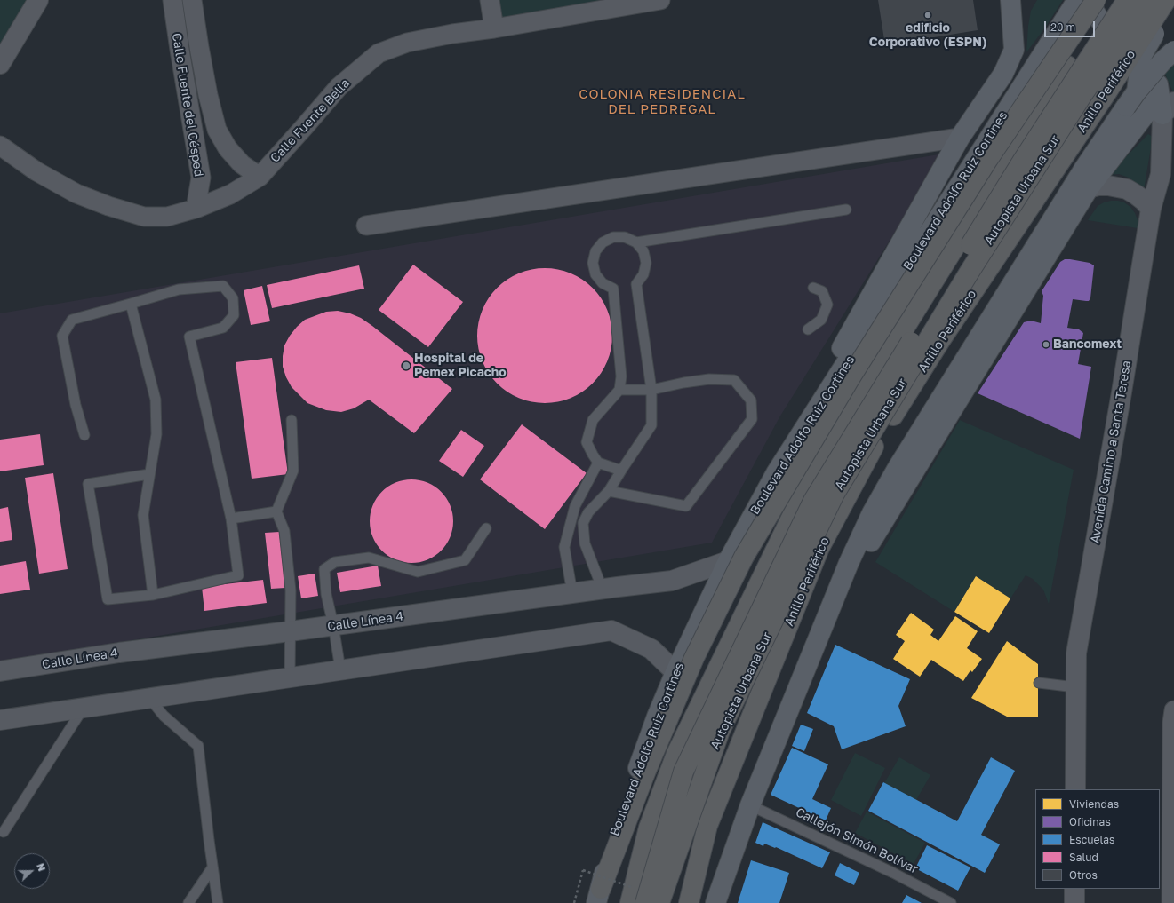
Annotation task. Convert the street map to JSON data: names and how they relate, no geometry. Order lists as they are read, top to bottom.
{
  "streets": {
    "highway": ["Anillo Periférico", "Autopista Urbana Sur"],
    "main road": ["Boulevard Adolfo Ruiz Cortines"],
    "street": [
      "Calle Fuente del Césped",
      "Calle Fuente Bella",
      "Avenida Camino a Santa Teresa",
      "Calle Línea 4"
    ],
    "lane": ["Callejón Simón Bolívar"]
  },
  "crossings": [
    ["Calle Fuente del Césped", "Calle Fuente Bella"],
    ["Boulevard Adolfo Ruiz Cortines", "Calle Línea 4"]
  ],
  "districts": ["COLONIA RESIDENCIAL DEL PEDREGAL"],
  "places": ["edificio Corporativo (ESPN)", "Bancomext", "Hospital de Pemex Picacho"],
  "legend": [
    "Viviendas",
    "Oficinas",
    "Escuelas",
    "Salud",
    "Otros"
  ],
  "scale_bar": "20 m",
  "north": "right"
}
